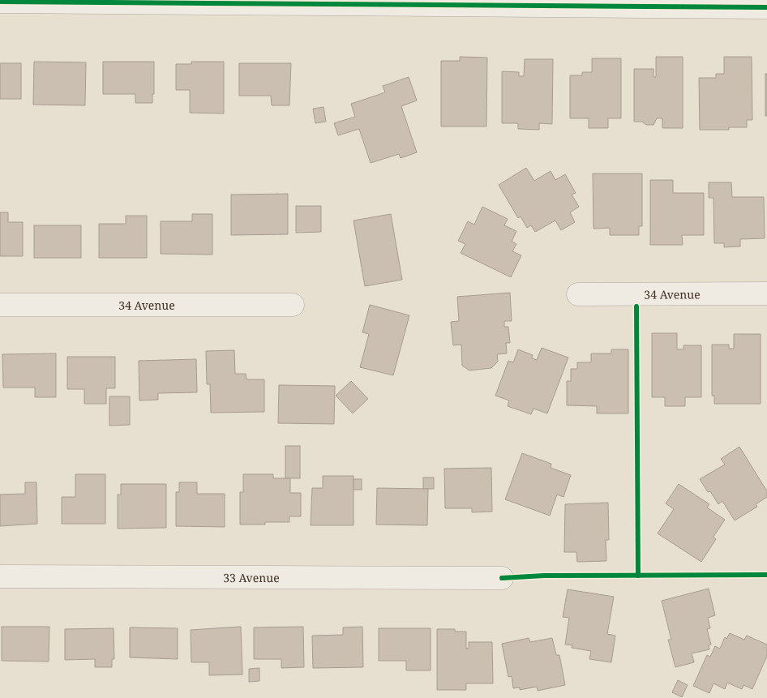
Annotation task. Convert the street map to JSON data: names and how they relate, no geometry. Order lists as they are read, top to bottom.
{
  "streets": {
    "street": ["34 Avenue", "33 Avenue"]
  }
}
